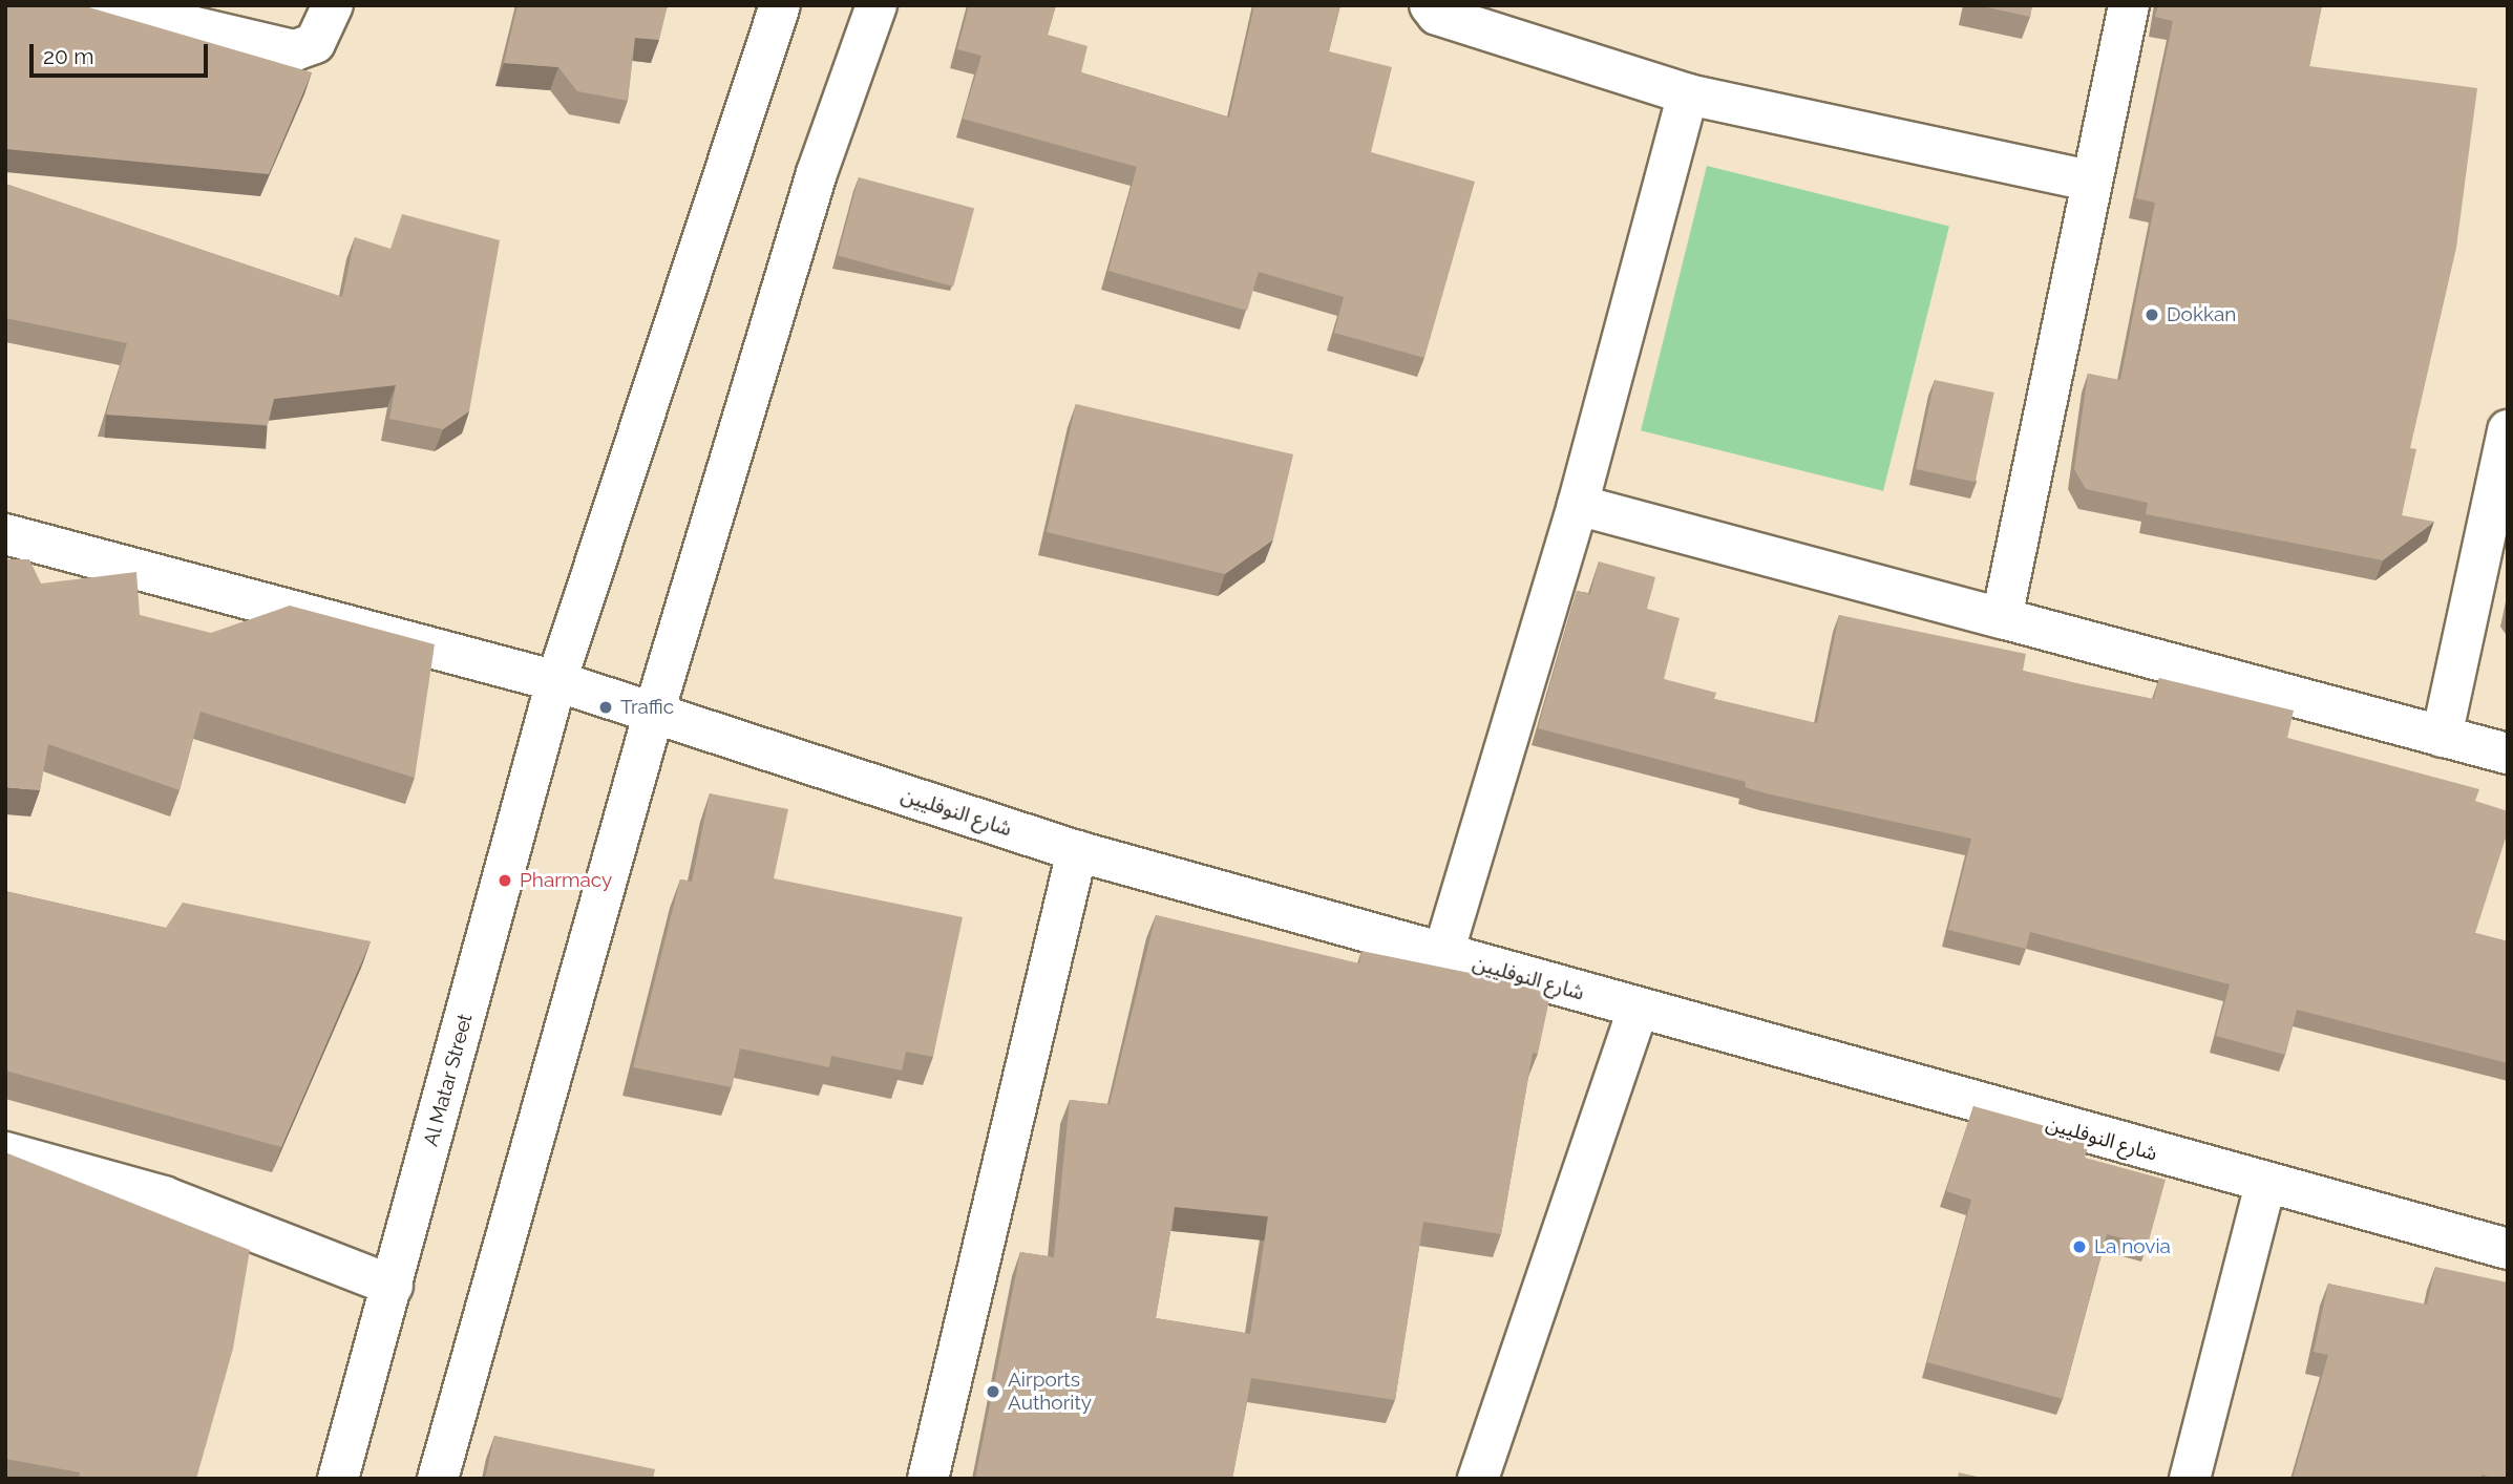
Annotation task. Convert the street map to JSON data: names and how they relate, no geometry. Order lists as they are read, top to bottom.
{
  "streets": {
    "street": ["شارع النوفليين", "Al Matar Street"]
  },
  "crossings": [
    ["شارع النوفليين", "Al Matar Street"]
  ],
  "places": [
    "Dokkan",
    "Traffic",
    "Pharmacy",
    "La novia",
    "Airports Authority"
  ],
  "scale_bar": "20 m"
}
